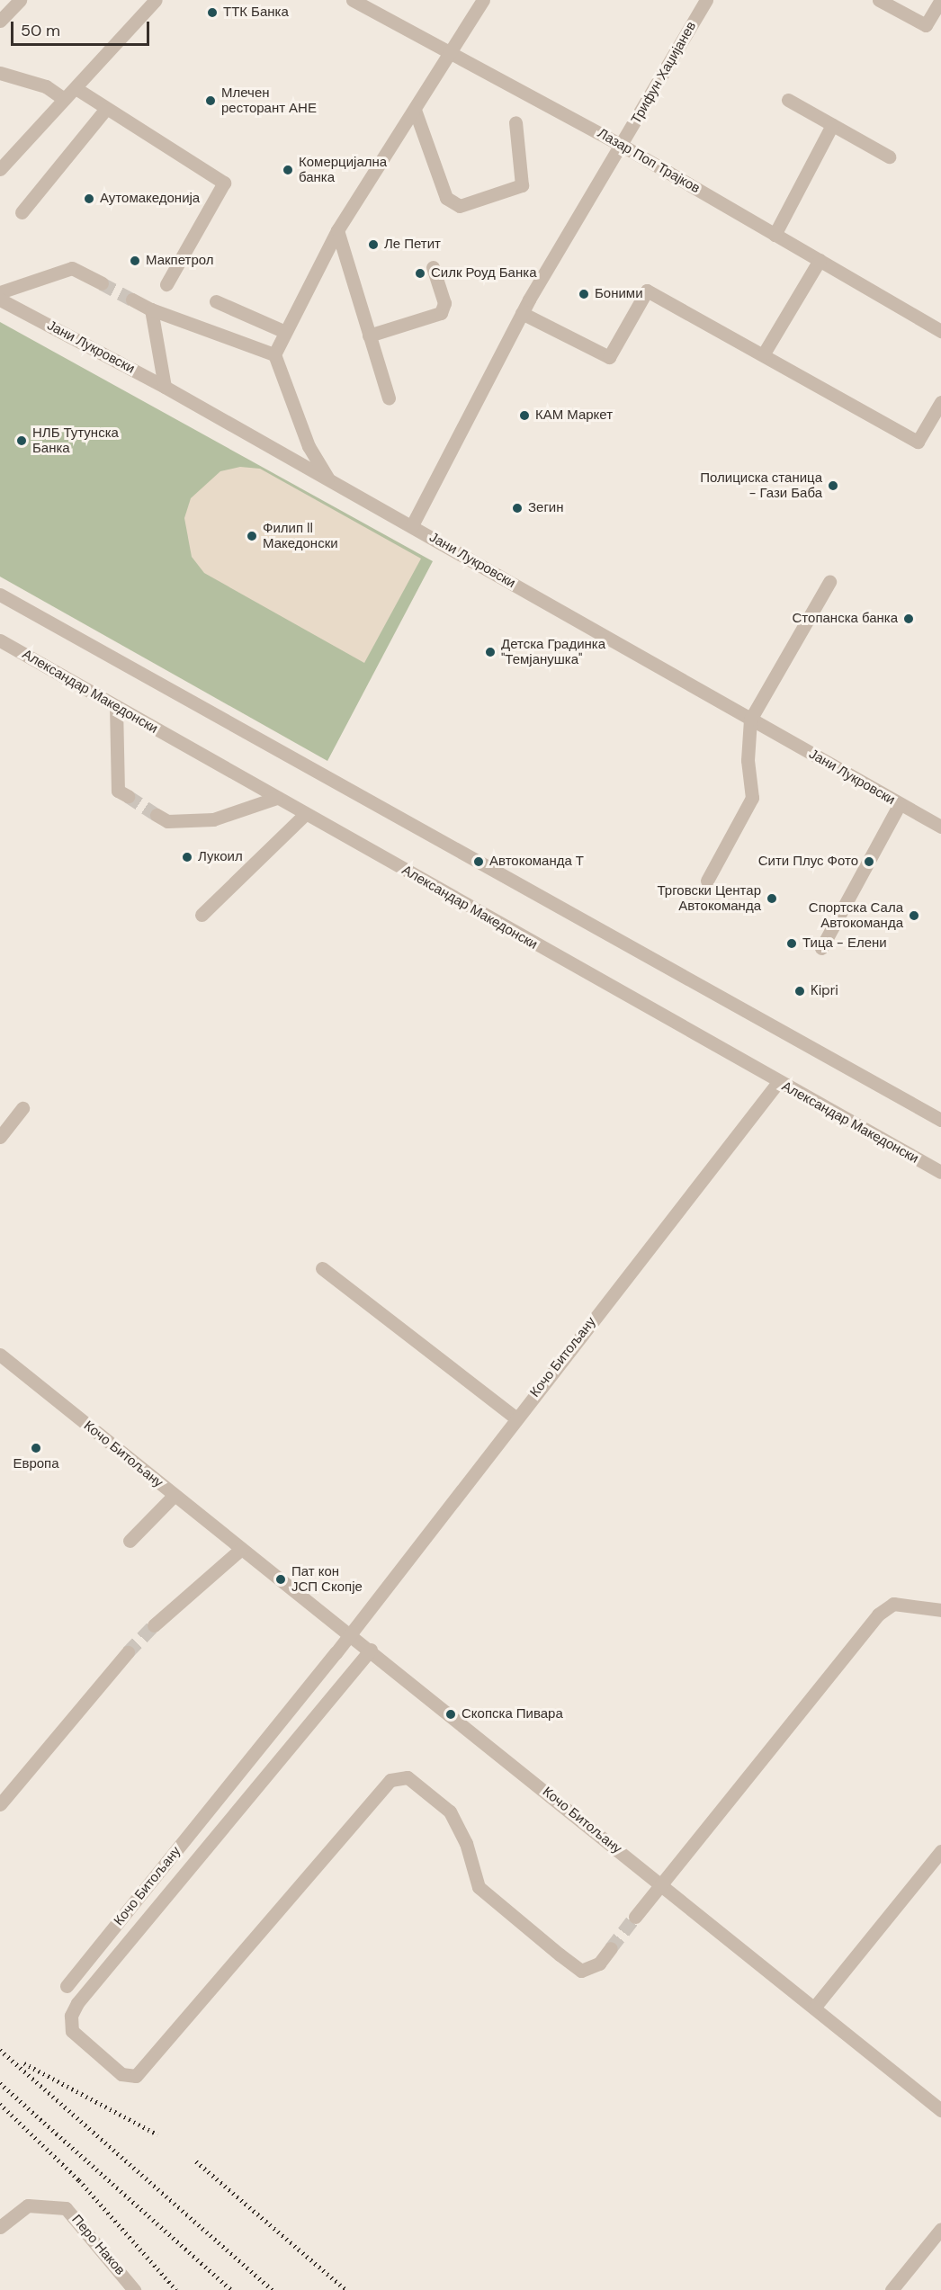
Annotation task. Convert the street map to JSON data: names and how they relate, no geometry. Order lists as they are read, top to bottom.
{
  "streets": {
    "street": [
      "Трифун Хаџијанев",
      "Лазар Поп Трајков",
      "Јани Лукровски",
      "Александар Македонски",
      "Кочо Битољану",
      "Перо Наков"
    ]
  },
  "crossings": [
    ["Трифун Хаџијанев", "Лазар Поп Трајков"],
    ["Трифун Хаџијанев", "Јани Лукровски"],
    ["Александар Македонски", "Кочо Битољану"]
  ],
  "places": [
    "ТТК Банка",
    "Млечен ресторант АНЕ",
    "Комерцијална банка",
    "Аутомакедонија",
    "Ле Петит",
    "Макпетрол",
    "Силк Роуд Банка",
    "Боними",
    "КАМ Маркет",
    "НЛБ Тутунска Банка",
    "Полициска станица - Гази Баба",
    "Зегин",
    "Филип II Македонски",
    "Стопанска банка",
    "Детска Градинка \"Темјанушка\"",
    "Лукоил",
    "Автокоманда Т",
    "Сити Плус Фото",
    "Трговски Центар Автокоманда",
    "Спортска Сала Автокоманда",
    "Тица - Елени",
    "Kipri",
    "Европа",
    "Пат кон ЈСП Скопје",
    "Скопска Пивара"
  ],
  "scale_bar": "50 m"
}
